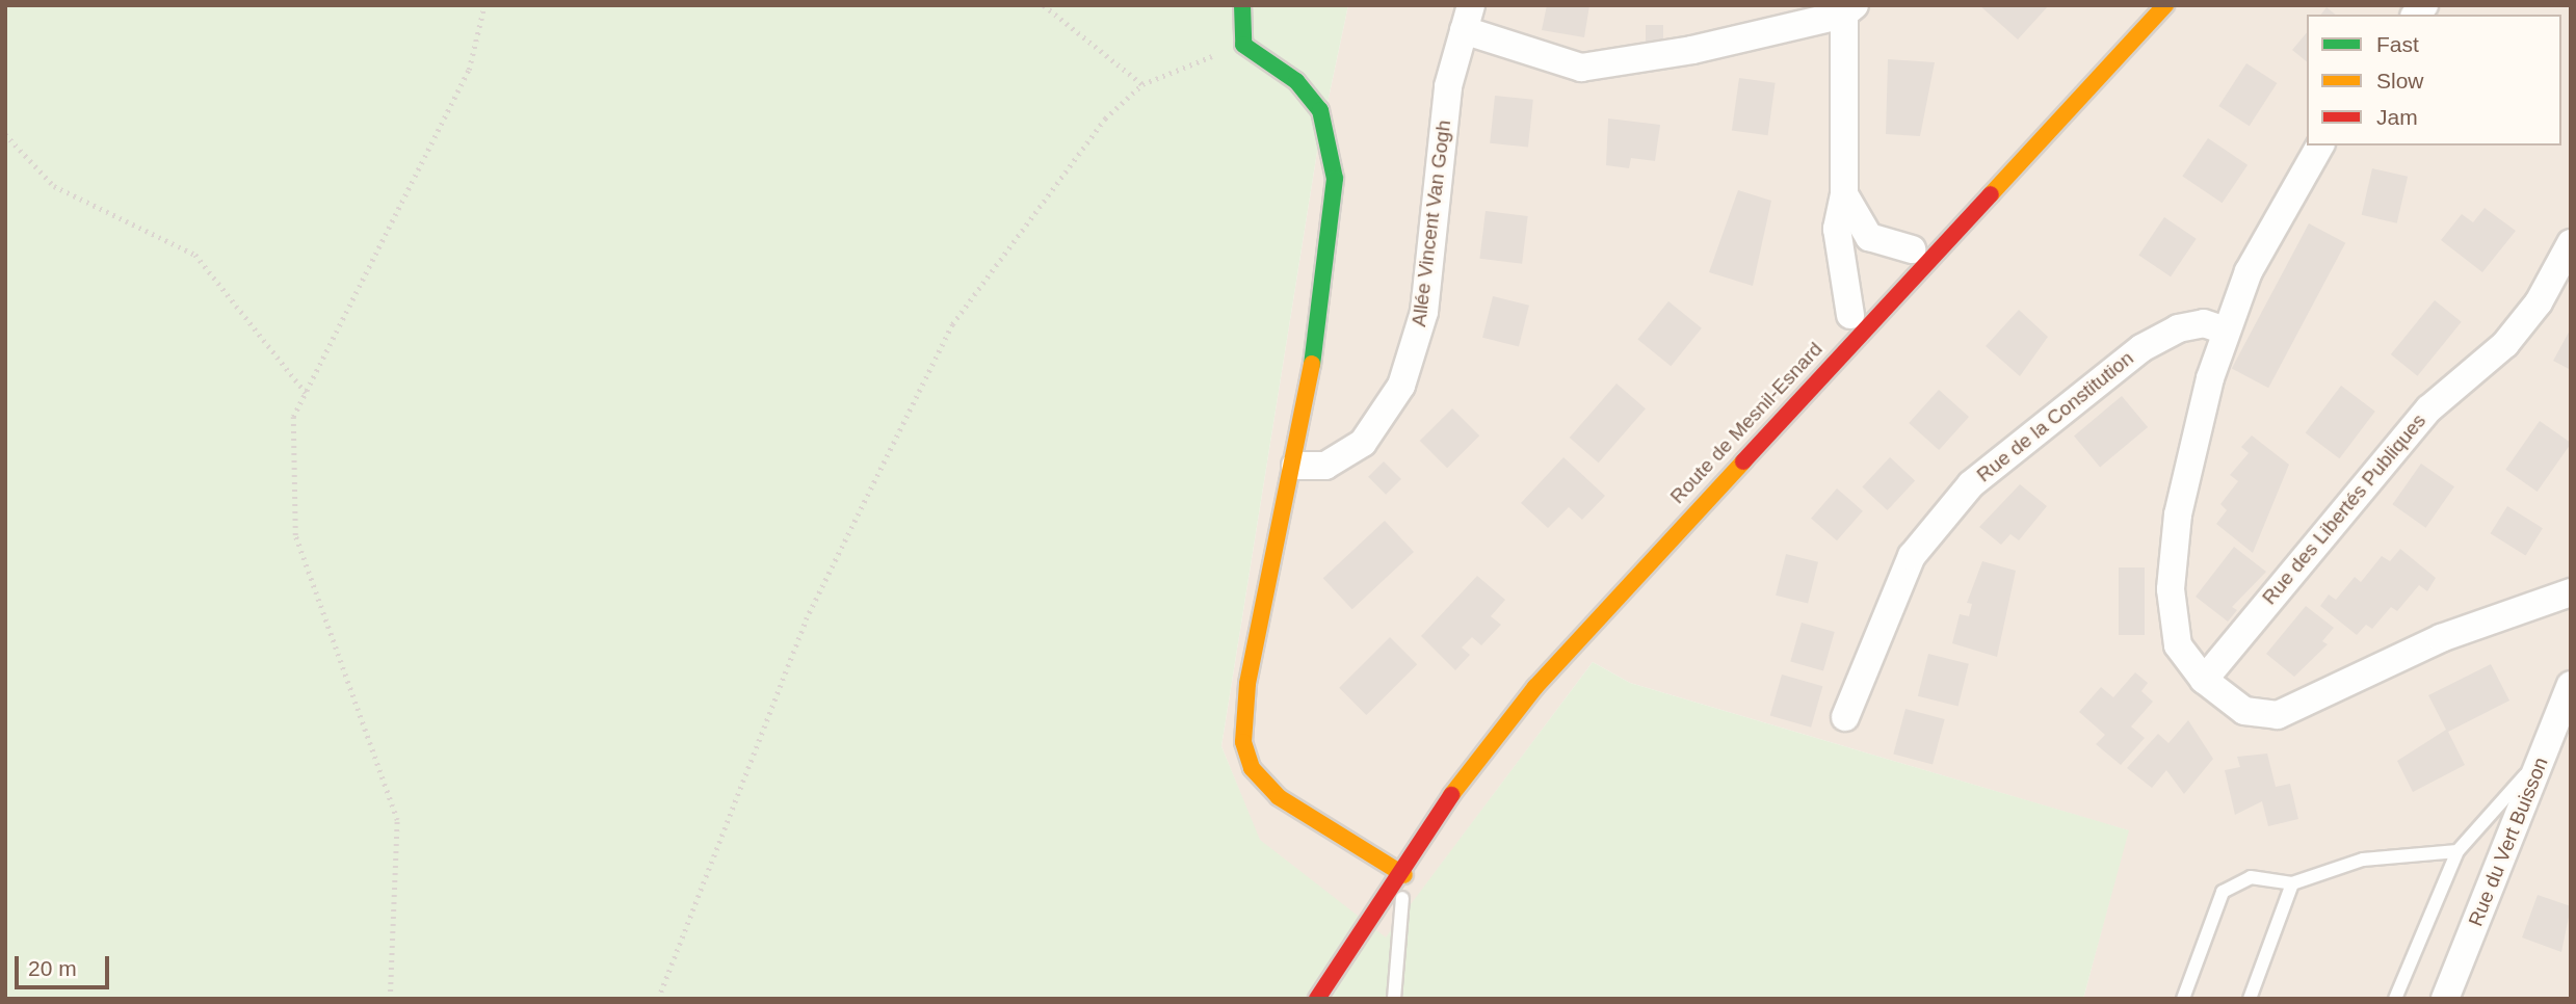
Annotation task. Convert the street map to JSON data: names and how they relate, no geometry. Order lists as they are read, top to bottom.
{
  "streets": {
    "main road": ["Route de Mesnil-Esnard"],
    "street": [
      "Allée Vincent Van Gogh",
      "Rue de la Constitution",
      "Rue des Libertés Publiques",
      "Rue du Vert Buisson"
    ]
  },
  "legend": ["Fast", "Slow", "Jam"],
  "scale_bar": "20 m"
}
